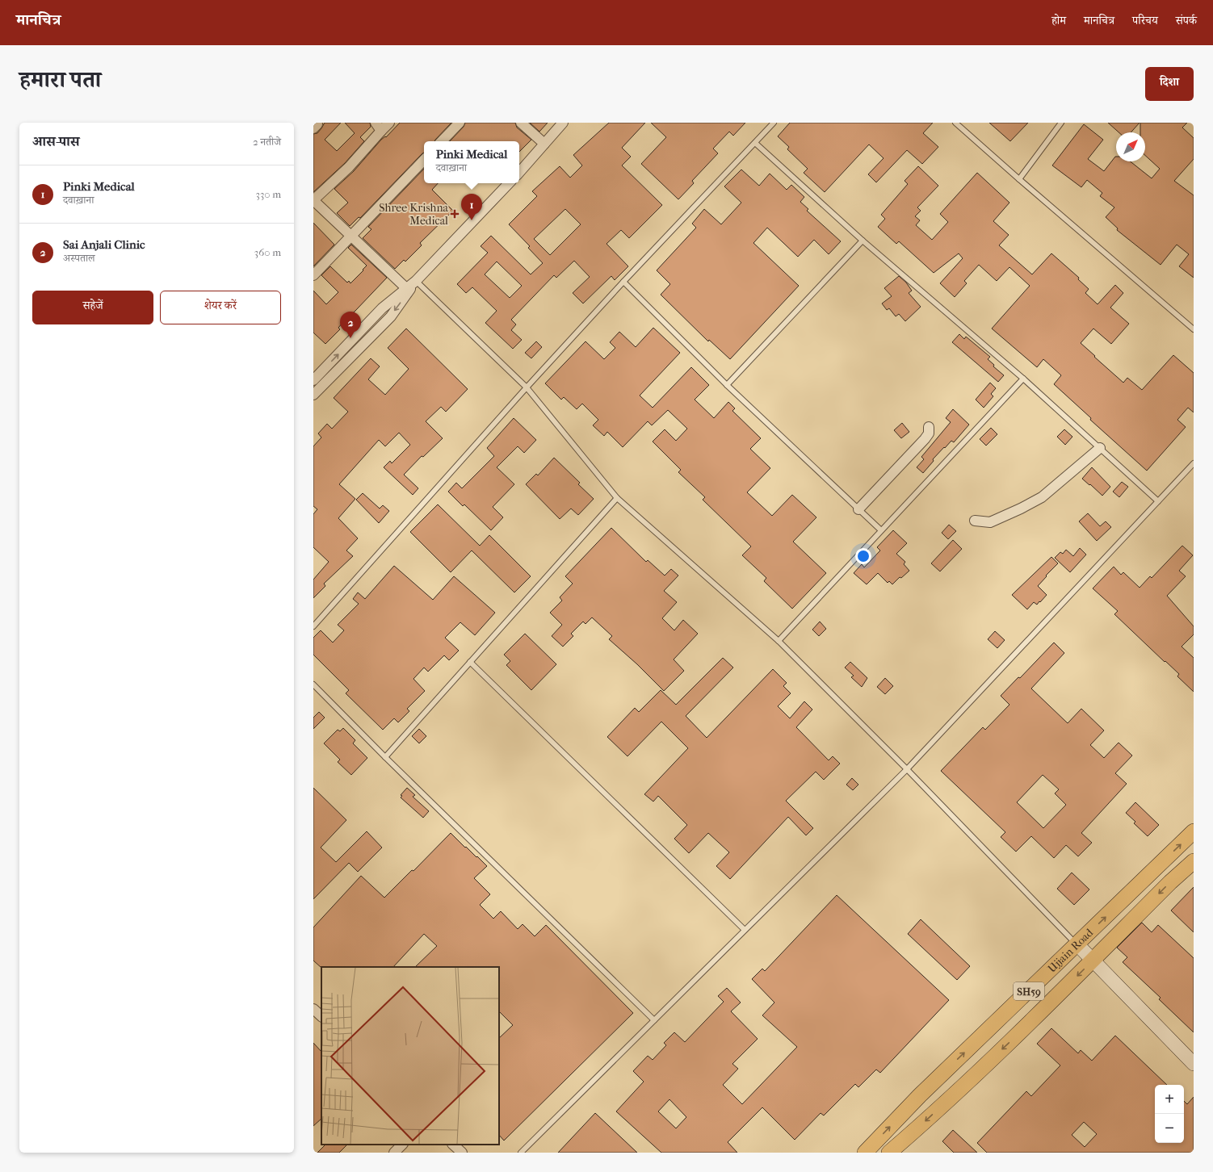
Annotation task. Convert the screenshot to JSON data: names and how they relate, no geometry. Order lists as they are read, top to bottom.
{
  "streets": {
    "main road": ["Ujjain Road", "SH59"]
  },
  "places": {
    "health": ["Shree Krishna Medical"]
  },
  "north": "top right",
  "page": {
    "header": "मानचित्र",
    "nav": [
      "होम",
      "मानचित्र",
      "परिचय",
      "संपर्क"
    ],
    "title": "हमारा पता",
    "buttons": [
      "दिशा",
      ["सहेजें", "शेयर करें"]
    ],
    "heading": ["आस-पास", "2 नतीजे"],
    "popup": ["Pinki Medical", "दवाख़ाना"],
    "list": [
      {
        "mark": "1",
        "name": "Pinki Medical",
        "note": "दवाख़ाना",
        "value": "330 m"
      },
      {
        "mark": "2",
        "name": "Sai Anjali Clinic",
        "note": "अस्पताल",
        "value": "360 m"
      }
    ],
    "pins": ["1", "2"],
    "map_buttons": ["+", "−"]
  }
}
